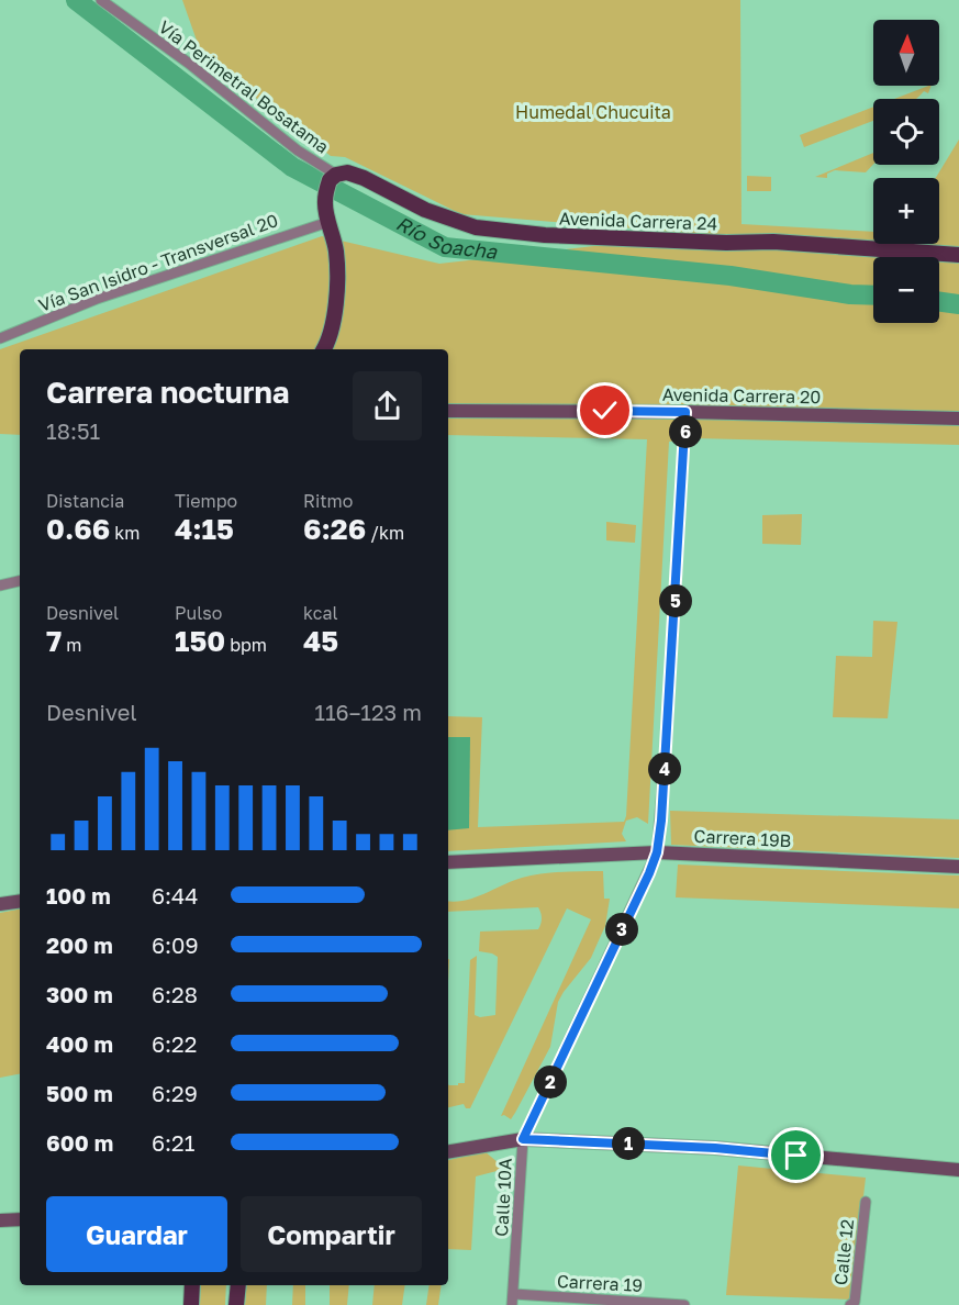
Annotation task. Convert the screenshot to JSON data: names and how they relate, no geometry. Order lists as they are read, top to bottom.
{
  "streets": {
    "main road": ["Avenida Carrera 24"],
    "street": [
      "Vía Perimetral Bosatama",
      "Vía San Isidro - Transversal 20",
      "Avenida Carrera 20",
      "Carrera 19B",
      "Calle 10A",
      "Calle 12",
      "Carrera 19"
    ]
  },
  "crossings": [
    ["Vía Perimetral Bosatama", "Avenida Carrera 24"],
    ["Avenida Carrera 20", "Calle 10A"],
    ["Carrera 19B", "Calle 10A"],
    ["Calle 10A", "Carrera 19"]
  ],
  "water": ["Río Soacha"],
  "parks": ["Humedal Chucuita"],
  "north": "top",
  "page": {
    "map_buttons": ["+", "−"],
    "heading": ["Carrera nocturna", "18:51"],
    "pins": [
      "6",
      "5",
      "4",
      "3",
      "2",
      "1"
    ],
    "stats": [
      ["Distancia", "0.66 km"],
      ["Tiempo", "4:15"],
      ["Ritmo", "6:26 /km"],
      ["Desnivel", "7 m"],
      ["Pulso", "150 bpm"],
      ["kcal", "45"]
    ],
    "chart": ["Desnivel", "116–123 m"],
    "list": [
      {
        "name": "100 m",
        "note": "6:44"
      },
      {
        "name": "200 m",
        "note": "6:09"
      },
      {
        "name": "300 m",
        "note": "6:28"
      },
      {
        "name": "400 m",
        "note": "6:22"
      },
      {
        "name": "500 m",
        "note": "6:29"
      },
      {
        "name": "600 m",
        "note": "6:21"
      }
    ],
    "buttons": ["Guardar", "Compartir"]
  }
}
